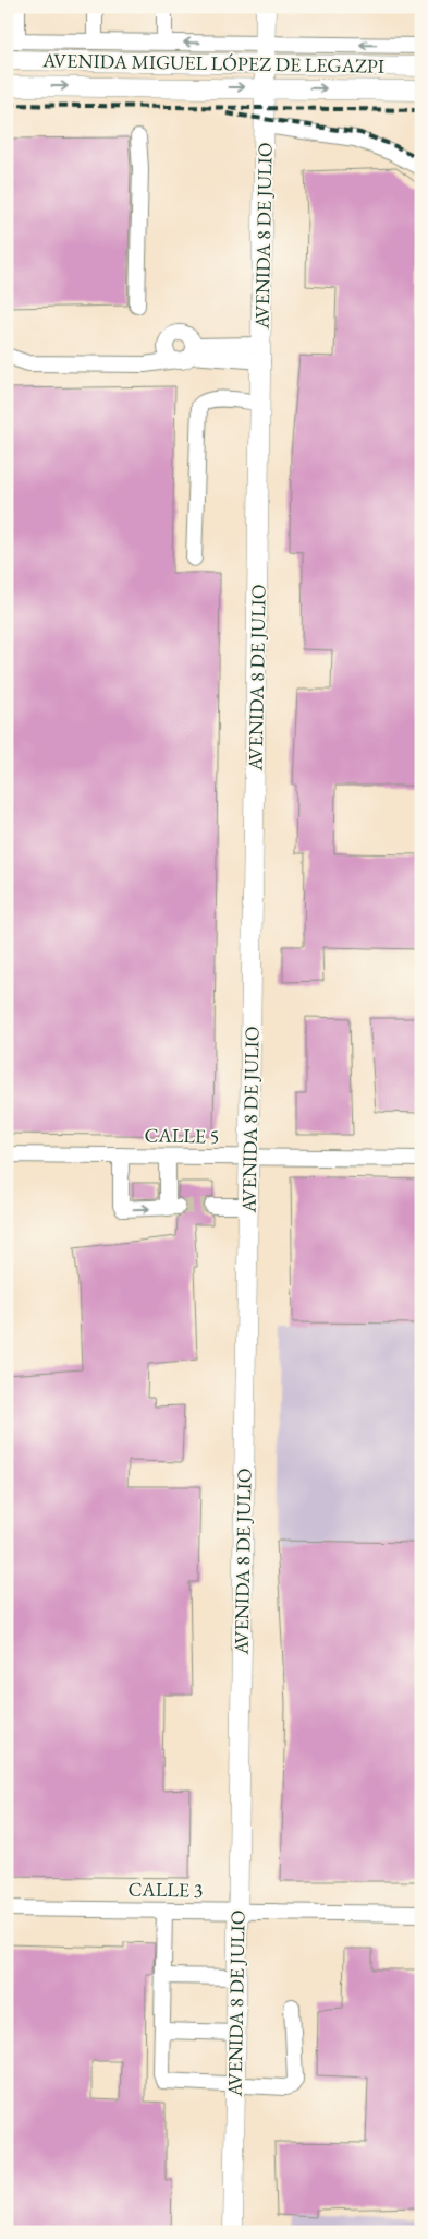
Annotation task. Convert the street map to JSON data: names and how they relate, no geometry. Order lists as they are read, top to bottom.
{
  "streets": {
    "main road": ["AVENIDA MIGUEL LÓPEZ DE LEGAZPI", "AVENIDA 8 DE JULIO"],
    "street": ["CALLE 5", "CALLE 3"]
  },
  "crossings": [
    ["AVENIDA MIGUEL LÓPEZ DE LEGAZPI", "AVENIDA 8 DE JULIO"],
    ["AVENIDA 8 DE JULIO", "CALLE 5"],
    ["AVENIDA 8 DE JULIO", "CALLE 3"]
  ]
}
